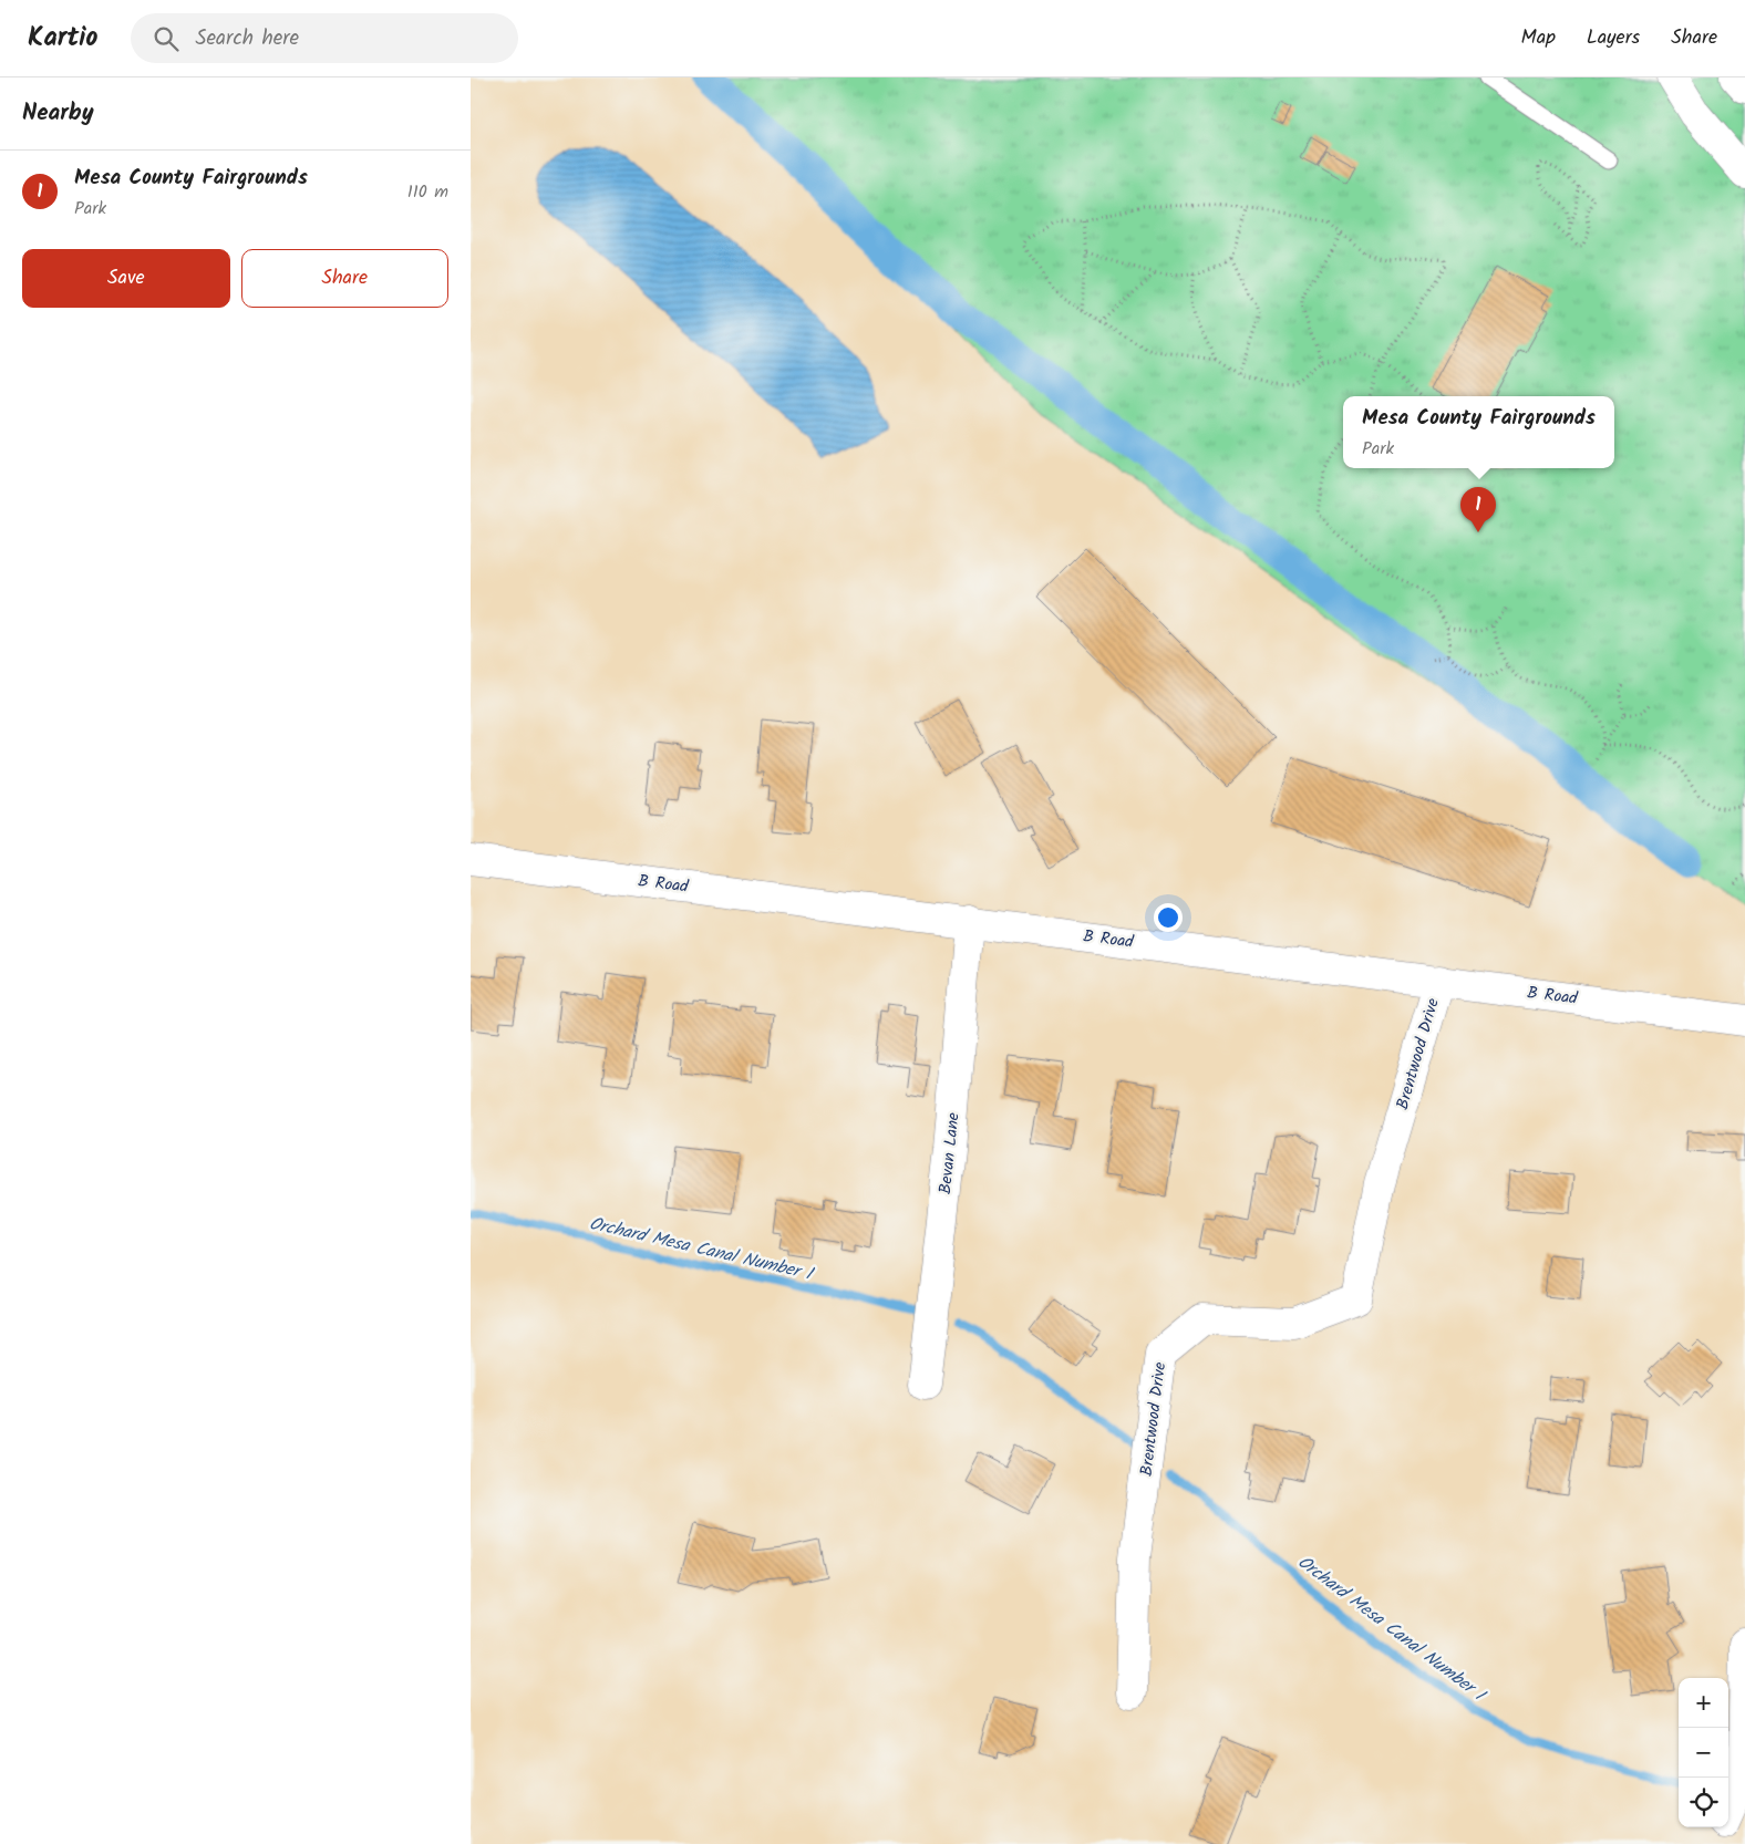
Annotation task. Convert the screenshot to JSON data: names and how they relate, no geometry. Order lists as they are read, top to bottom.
{
  "streets": {
    "street": ["B Road", "Brentwood Drive", "Bevan Lane"]
  },
  "crossings": [
    ["B Road", "Brentwood Drive"],
    ["B Road", "Bevan Lane"]
  ],
  "water": ["Orchard Mesa Canal Number 1"],
  "page": {
    "header": "Kartio",
    "search": "Search here",
    "nav": ["Map", "Layers", "Share"],
    "heading": "Nearby",
    "list": [
      {
        "mark": "1",
        "name": "Mesa County Fairgrounds",
        "note": "Park",
        "value": "110 m"
      }
    ],
    "buttons": ["Save", "Share"],
    "popup": ["Mesa County Fairgrounds", "Park"],
    "pins": "1",
    "map_buttons": ["+", "−"]
  }
}
